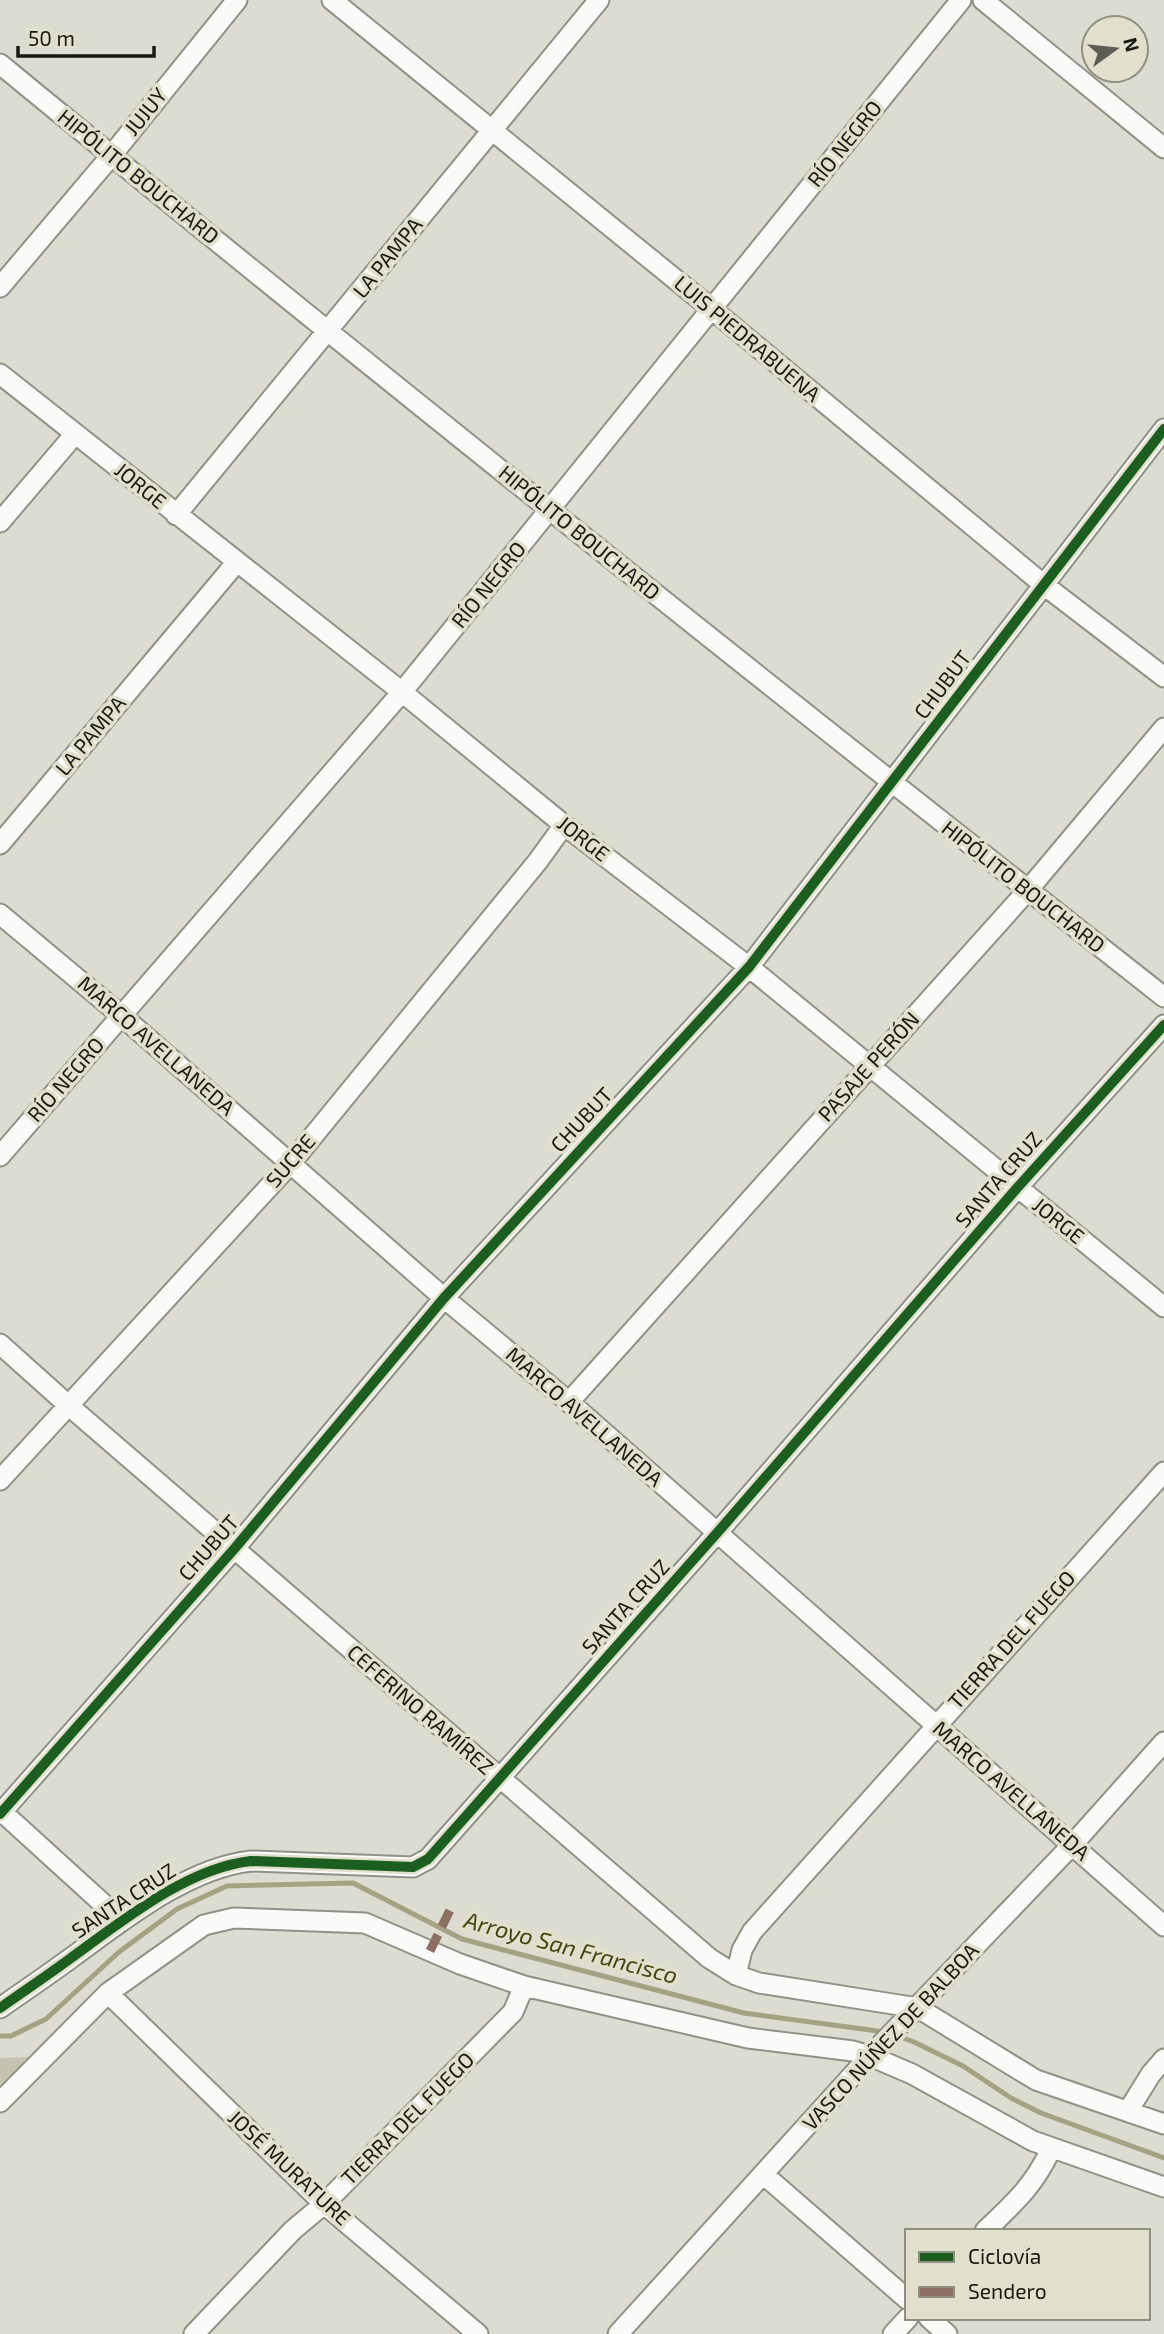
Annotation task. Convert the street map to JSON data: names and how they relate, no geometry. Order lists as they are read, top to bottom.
{
  "streets": {
    "street": [
      "JUJUY",
      "RÍO NEGRO",
      "HIPÓLITO BOUCHARD",
      "LA PAMPA",
      "LUIS PIEDRABUENA",
      "JORGE",
      "CHUBUT",
      "MARCO AVELLANEDA",
      "PASAJE PERÓN",
      "SUCRE",
      "SANTA CRUZ",
      "TIERRA DEL FUEGO",
      "CEFERINO RAMÍREZ",
      "VASCO NÚÑEZ DE BALBOA",
      "JOSÉ MURATURE"
    ]
  },
  "crossings": [
    ["JUJUY", "HIPÓLITO BOUCHARD"],
    ["RÍO NEGRO", "HIPÓLITO BOUCHARD"],
    ["RÍO NEGRO", "LUIS PIEDRABUENA"],
    ["RÍO NEGRO", "JORGE"],
    ["RÍO NEGRO", "MARCO AVELLANEDA"],
    ["HIPÓLITO BOUCHARD", "LA PAMPA"],
    ["HIPÓLITO BOUCHARD", "CHUBUT"],
    ["HIPÓLITO BOUCHARD", "PASAJE PERÓN"],
    ["LA PAMPA", "LUIS PIEDRABUENA"],
    ["LA PAMPA", "JORGE"],
    ["LUIS PIEDRABUENA", "CHUBUT"],
    ["JORGE", "CHUBUT"],
    ["JORGE", "PASAJE PERÓN"],
    ["JORGE", "SUCRE"],
    ["JORGE", "SANTA CRUZ"],
    ["CHUBUT", "MARCO AVELLANEDA"],
    ["CHUBUT", "CEFERINO RAMÍREZ"],
    ["MARCO AVELLANEDA", "PASAJE PERÓN"],
    ["MARCO AVELLANEDA", "SUCRE"],
    ["MARCO AVELLANEDA", "SANTA CRUZ"],
    ["MARCO AVELLANEDA", "TIERRA DEL FUEGO"],
    ["MARCO AVELLANEDA", "VASCO NÚÑEZ DE BALBOA"],
    ["SUCRE", "CEFERINO RAMÍREZ"],
    ["SANTA CRUZ", "CEFERINO RAMÍREZ"],
    ["TIERRA DEL FUEGO", "CEFERINO RAMÍREZ"],
    ["TIERRA DEL FUEGO", "JOSÉ MURATURE"],
    ["CEFERINO RAMÍREZ", "VASCO NÚÑEZ DE BALBOA"]
  ],
  "water": ["Arroyo San Francisco"],
  "legend": ["Ciclovía", "Sendero"],
  "scale_bar": "50 m",
  "north": "right"
}
